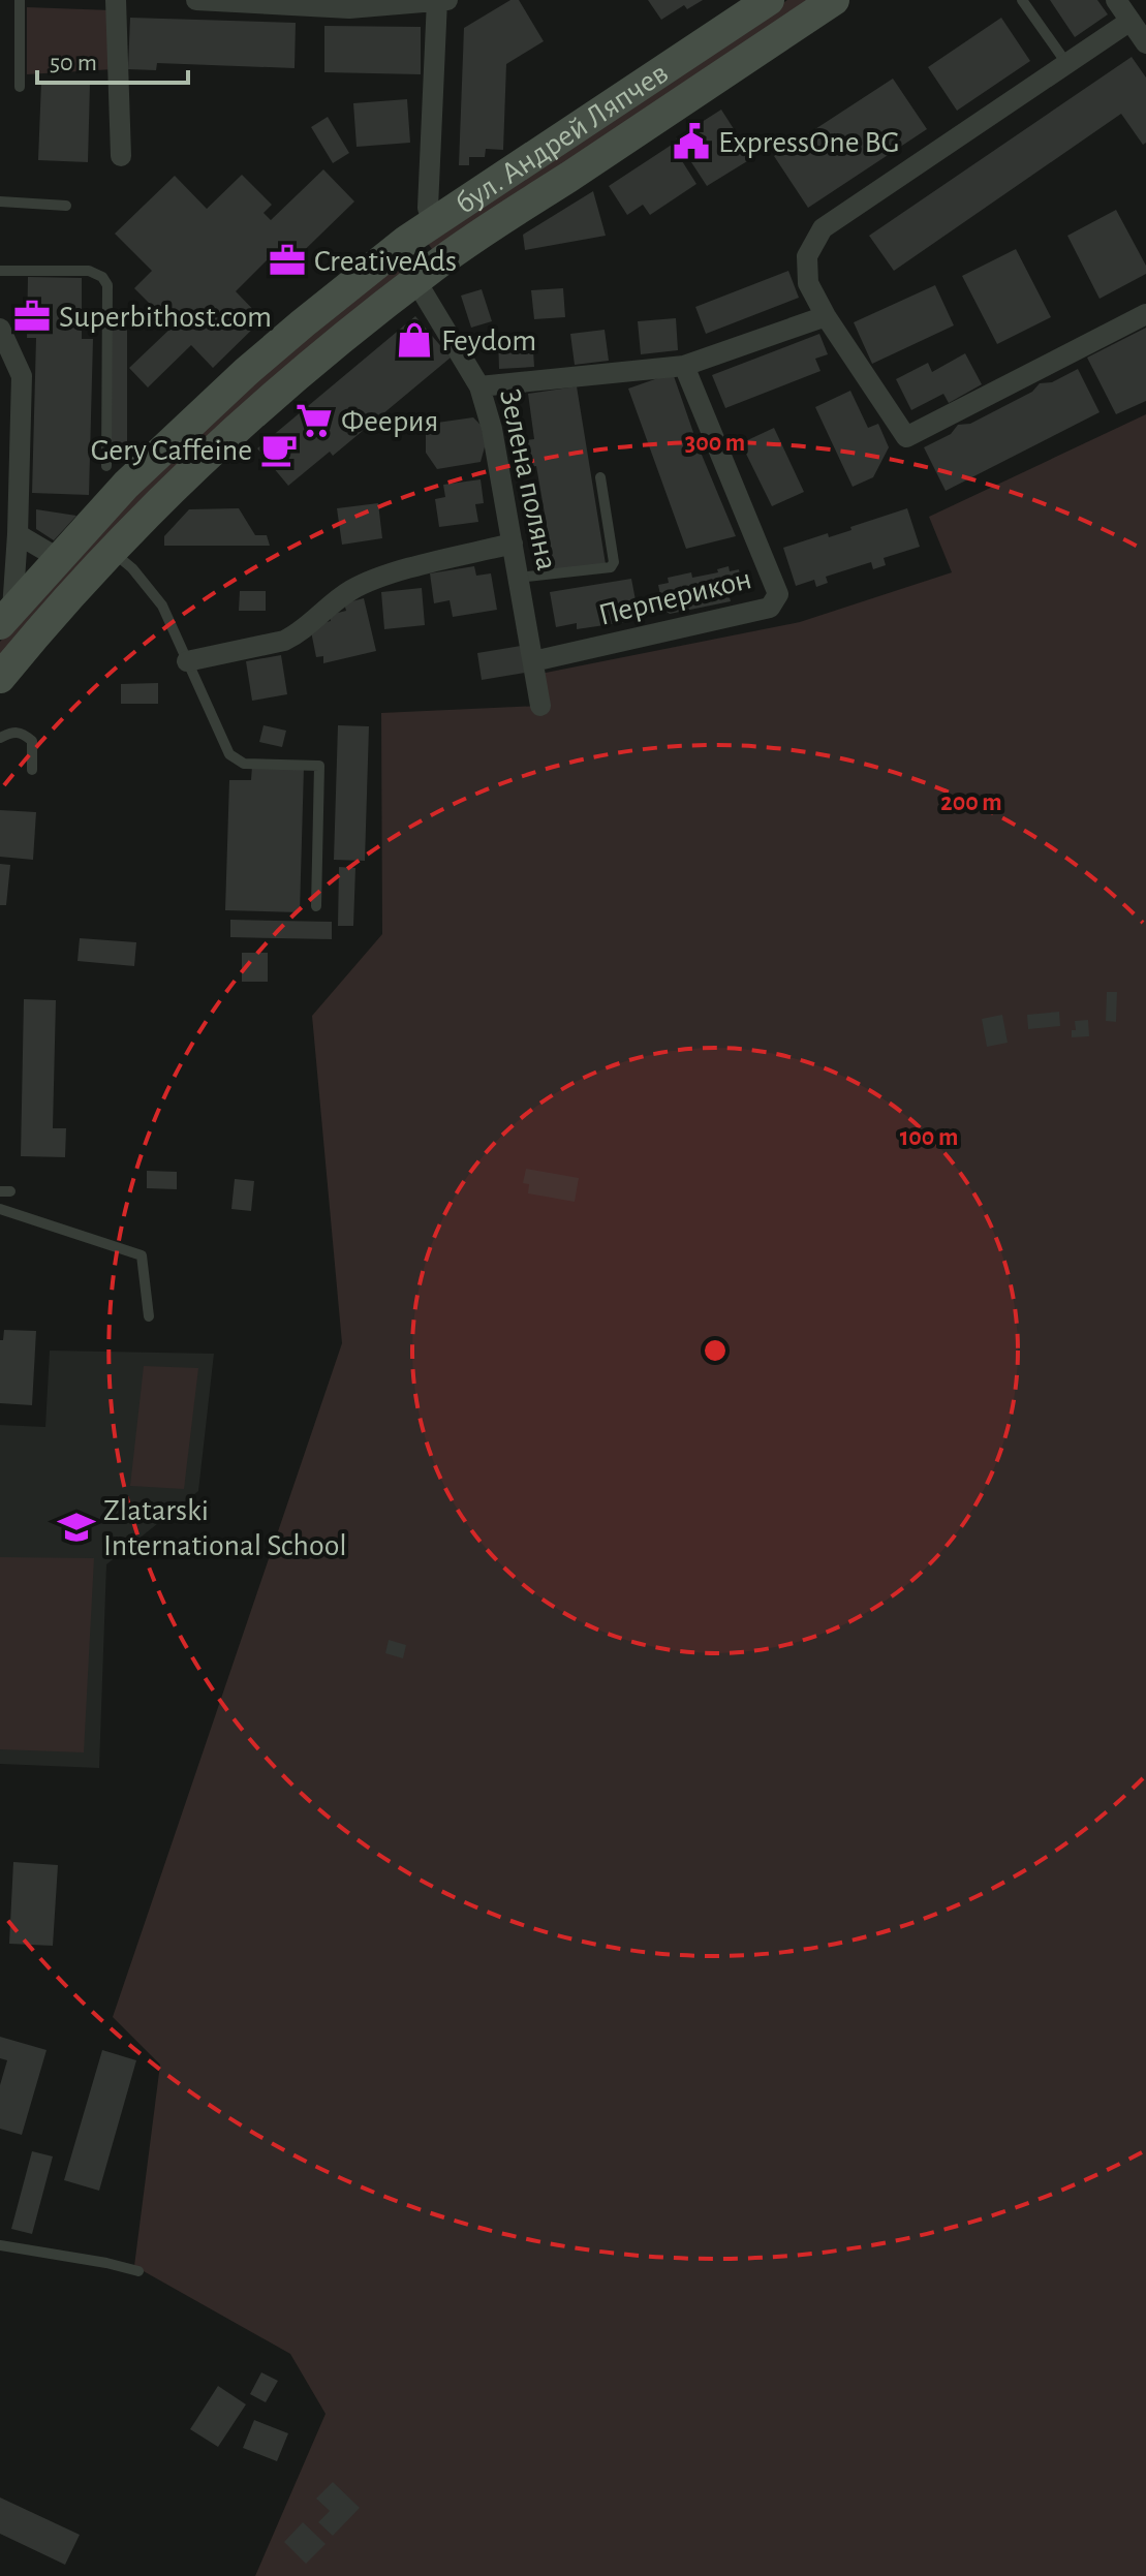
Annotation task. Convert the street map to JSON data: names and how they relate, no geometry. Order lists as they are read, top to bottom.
{
  "streets": {
    "main road": ["бул. Андрей Ляпчев"],
    "street": ["Зелена поляна", "Перперикон"]
  },
  "crossings": [
    ["бул. Андрей Ляпчев", "Зелена поляна"],
    ["Зелена поляна", "Перперикон"]
  ],
  "places": {
    "public building": ["ExpressOne BG"],
    "office": ["CreativeAds", "Superbithost.com"],
    "shop": ["Feydom"],
    "supermarket": ["Феерия"],
    "cafe": ["Gery Caffeine"],
    "school or university": ["Zlatarski International School"]
  },
  "scale_bar": "50 m",
  "rings": ["300 m", "200 m", "100 m"]
}
